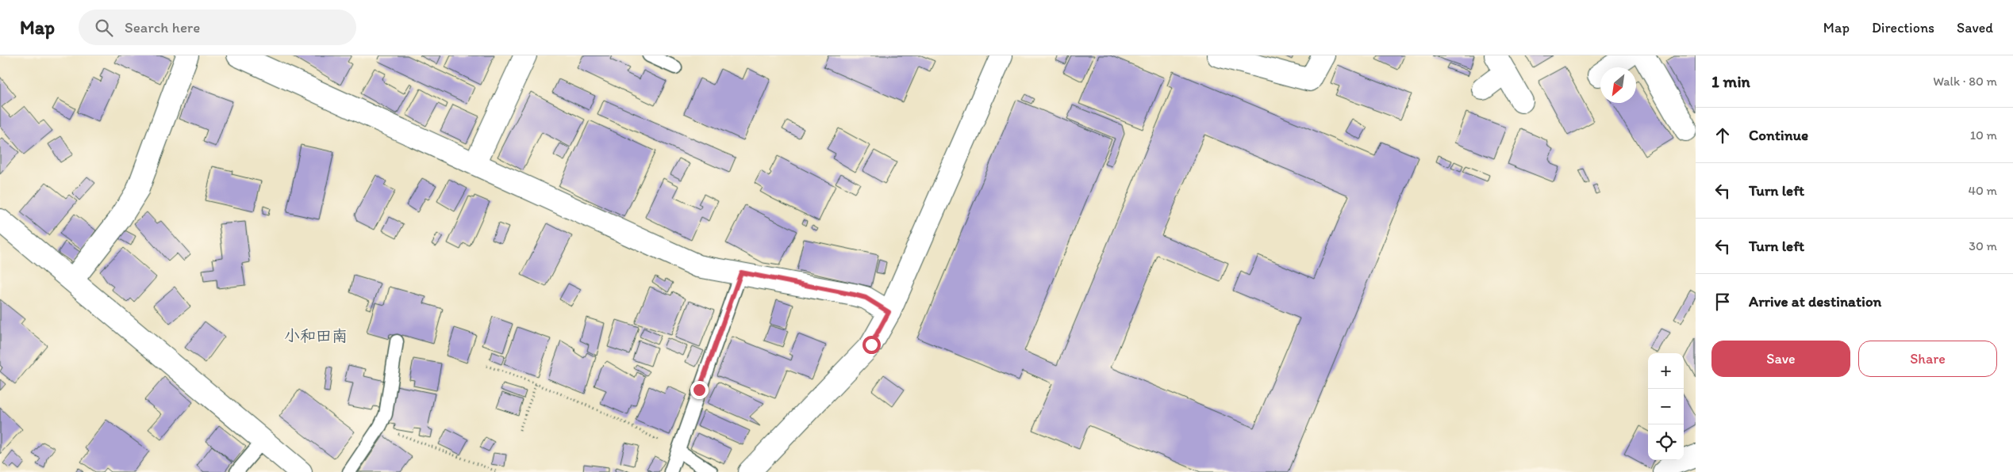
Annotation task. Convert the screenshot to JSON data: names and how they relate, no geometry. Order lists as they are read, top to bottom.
{
  "districts": ["小和田南"],
  "north": "bottom left",
  "page": {
    "header": "Map",
    "search": "Search here",
    "nav": ["Map", "Directions", "Saved"],
    "heading": ["1 min", "Walk · 80 m"],
    "list": [
      ["Continue", "10 m"],
      ["Turn left", "40 m"],
      ["Turn left", "30 m"],
      "Arrive at destination"
    ],
    "buttons": ["Save", "Share"],
    "map_buttons": ["+", "−"]
  }
}
